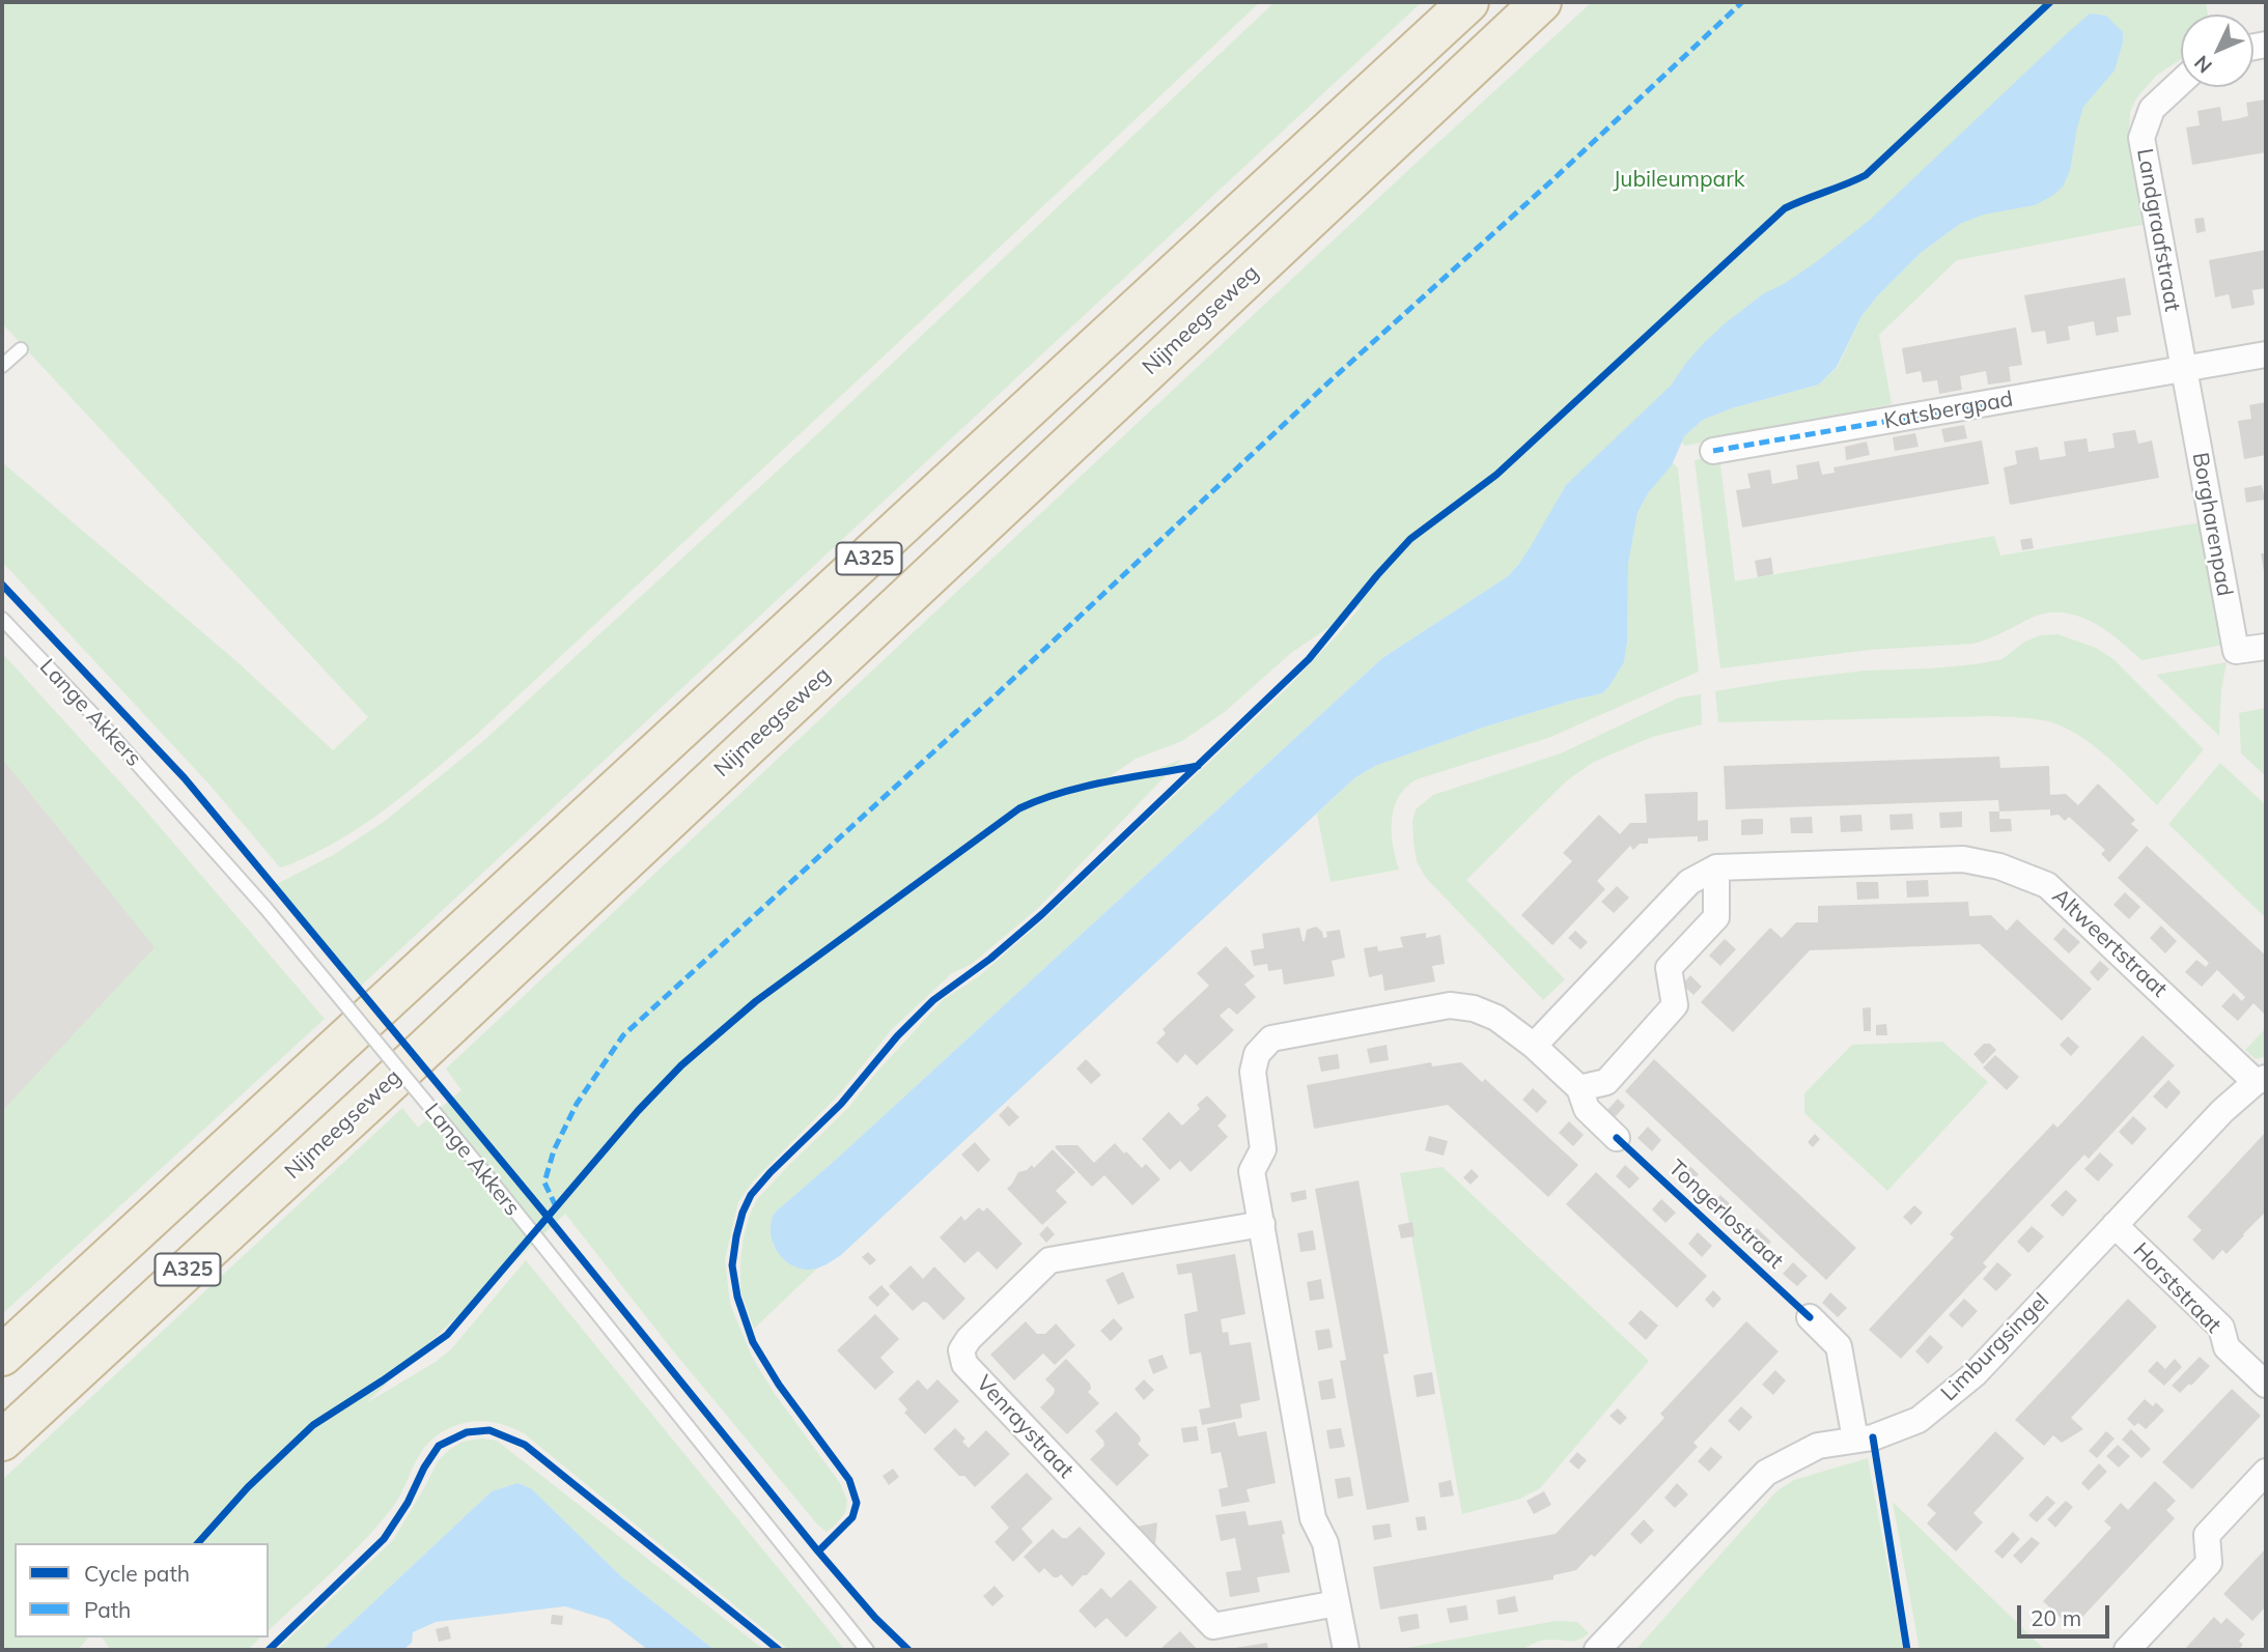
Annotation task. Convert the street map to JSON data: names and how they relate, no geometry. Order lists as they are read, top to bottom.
{
  "streets": {
    "highway": ["Nijmeegseweg", "A325"],
    "street": [
      "Landgraafstraat",
      "Katsbergpad",
      "Borgharenpad",
      "Altweertstraat",
      "Horststraat",
      "Limburgsingel",
      "Venraystraat"
    ],
    "lane": ["Lange Akkers"],
    "cycle path": ["Tongerlostraat"]
  },
  "crossings": [
    ["Landgraafstraat", "Katsbergpad"],
    ["Landgraafstraat", "Borgharenpad"],
    ["Katsbergpad", "Borgharenpad"],
    ["Altweertstraat", "Limburgsingel"],
    ["Horststraat", "Limburgsingel"]
  ],
  "parks": ["Jubileumpark"],
  "legend": ["Cycle path", "Path"],
  "scale_bar": "20 m",
  "north": "bottom left"
}
